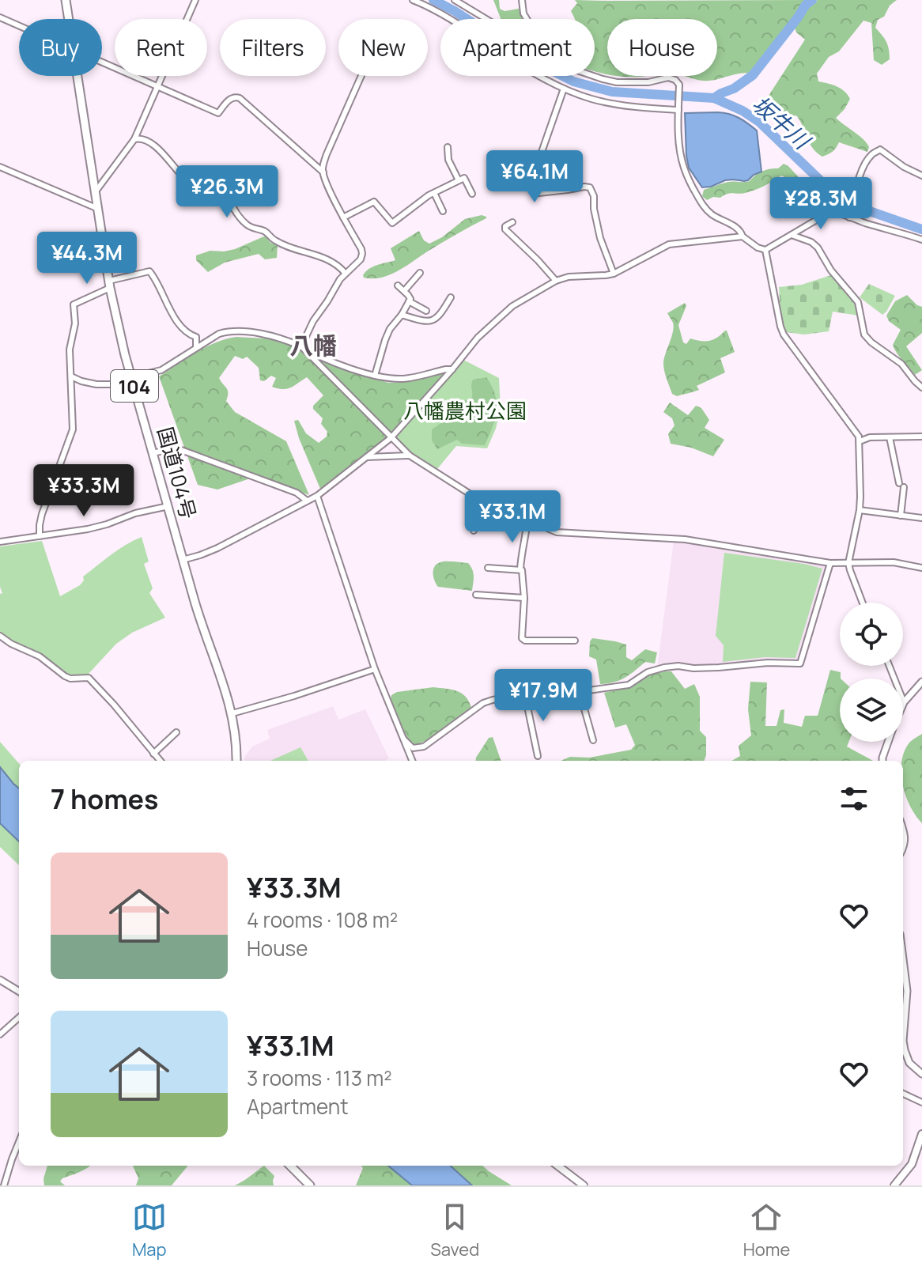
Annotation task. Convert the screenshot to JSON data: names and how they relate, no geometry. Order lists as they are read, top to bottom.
{
  "streets": {
    "highway": ["104", "国道104号"]
  },
  "districts": ["八幡"],
  "water": ["坂牛川"],
  "parks": ["八幡農村公園"],
  "page": {
    "chip": [
      "Buy",
      "Rent",
      "Filters",
      "New",
      "Apartment",
      "House"
    ],
    "price": [
      "¥64.1M",
      "¥26.3M",
      "¥28.3M",
      "¥44.3M",
      "¥33.3M",
      "¥33.1M",
      "¥17.9M"
    ],
    "heading": "7 homes",
    "list": [
      {
        "name": "¥33.3M",
        "note": "4 rooms · 108 m² · House"
      },
      {
        "name": "¥33.1M",
        "note": "3 rooms · 113 m² · Apartment"
      }
    ],
    "tabs": ["Map", "Saved", "Home"]
  }
}
